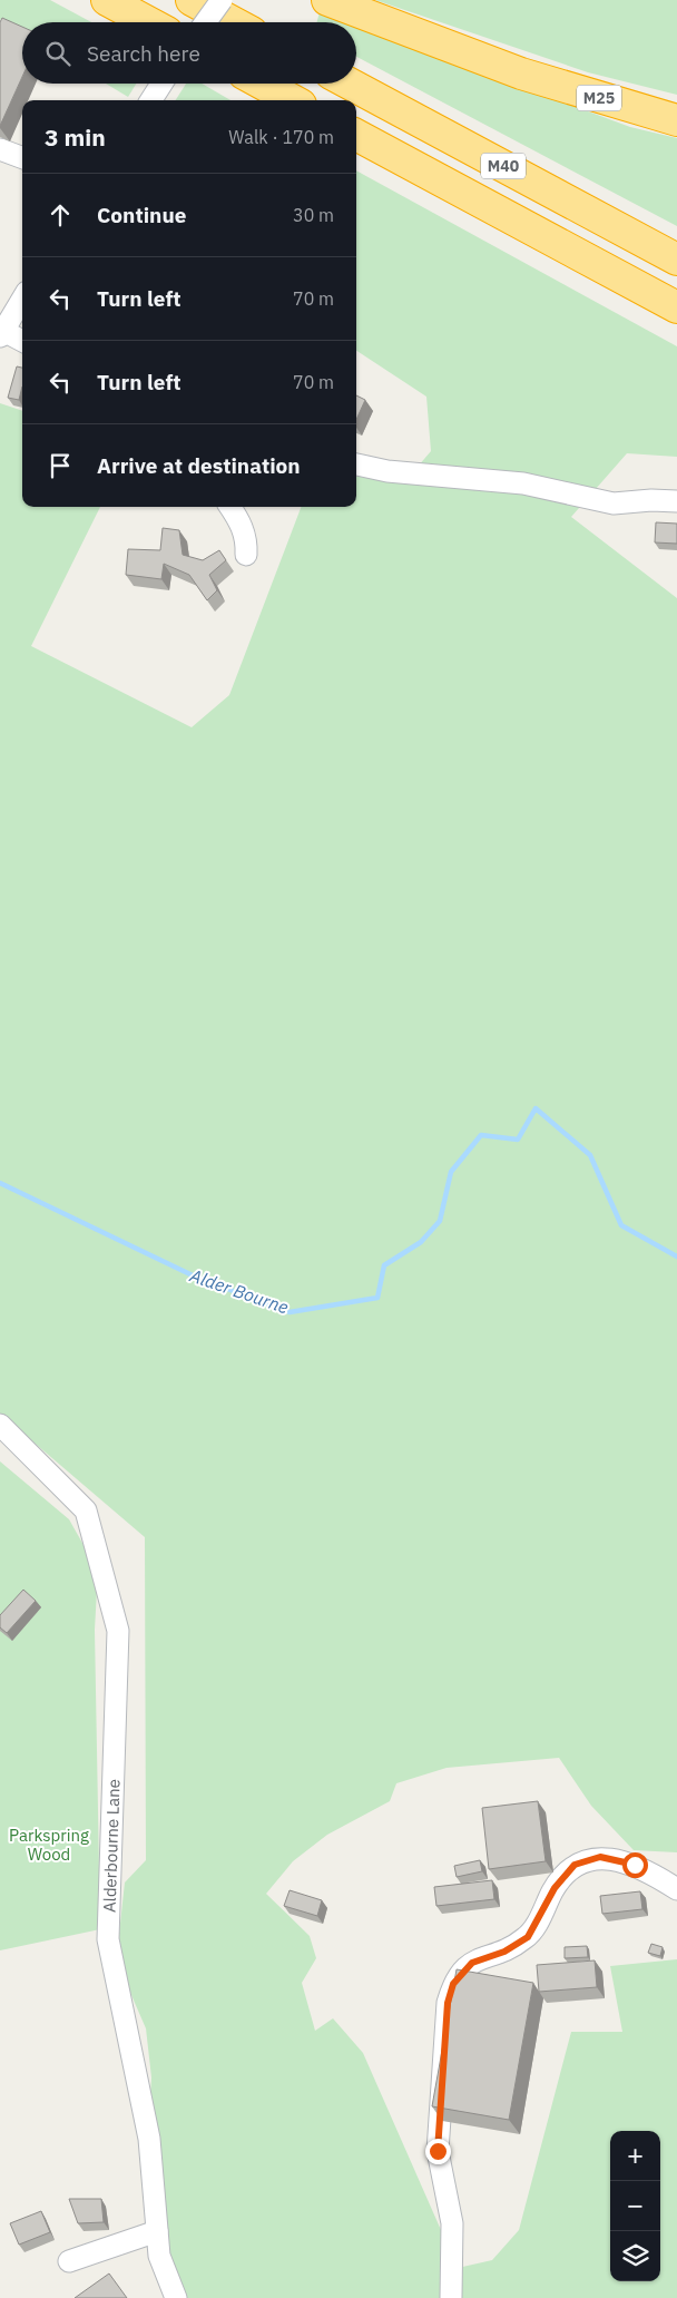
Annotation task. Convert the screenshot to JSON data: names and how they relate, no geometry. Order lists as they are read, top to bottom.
{
  "streets": {
    "highway": ["M25", "M40"],
    "street": ["Alderbourne Lane"]
  },
  "water": ["Alder Bourne"],
  "parks": ["Parkspring Wood"],
  "page": {
    "search": "Search here",
    "heading": ["3 min", "Walk · 170 m"],
    "list": [
      ["Continue", "30 m"],
      ["Turn left", "70 m"],
      ["Turn left", "70 m"],
      "Arrive at destination"
    ],
    "map_buttons": ["+", "−"]
  }
}
